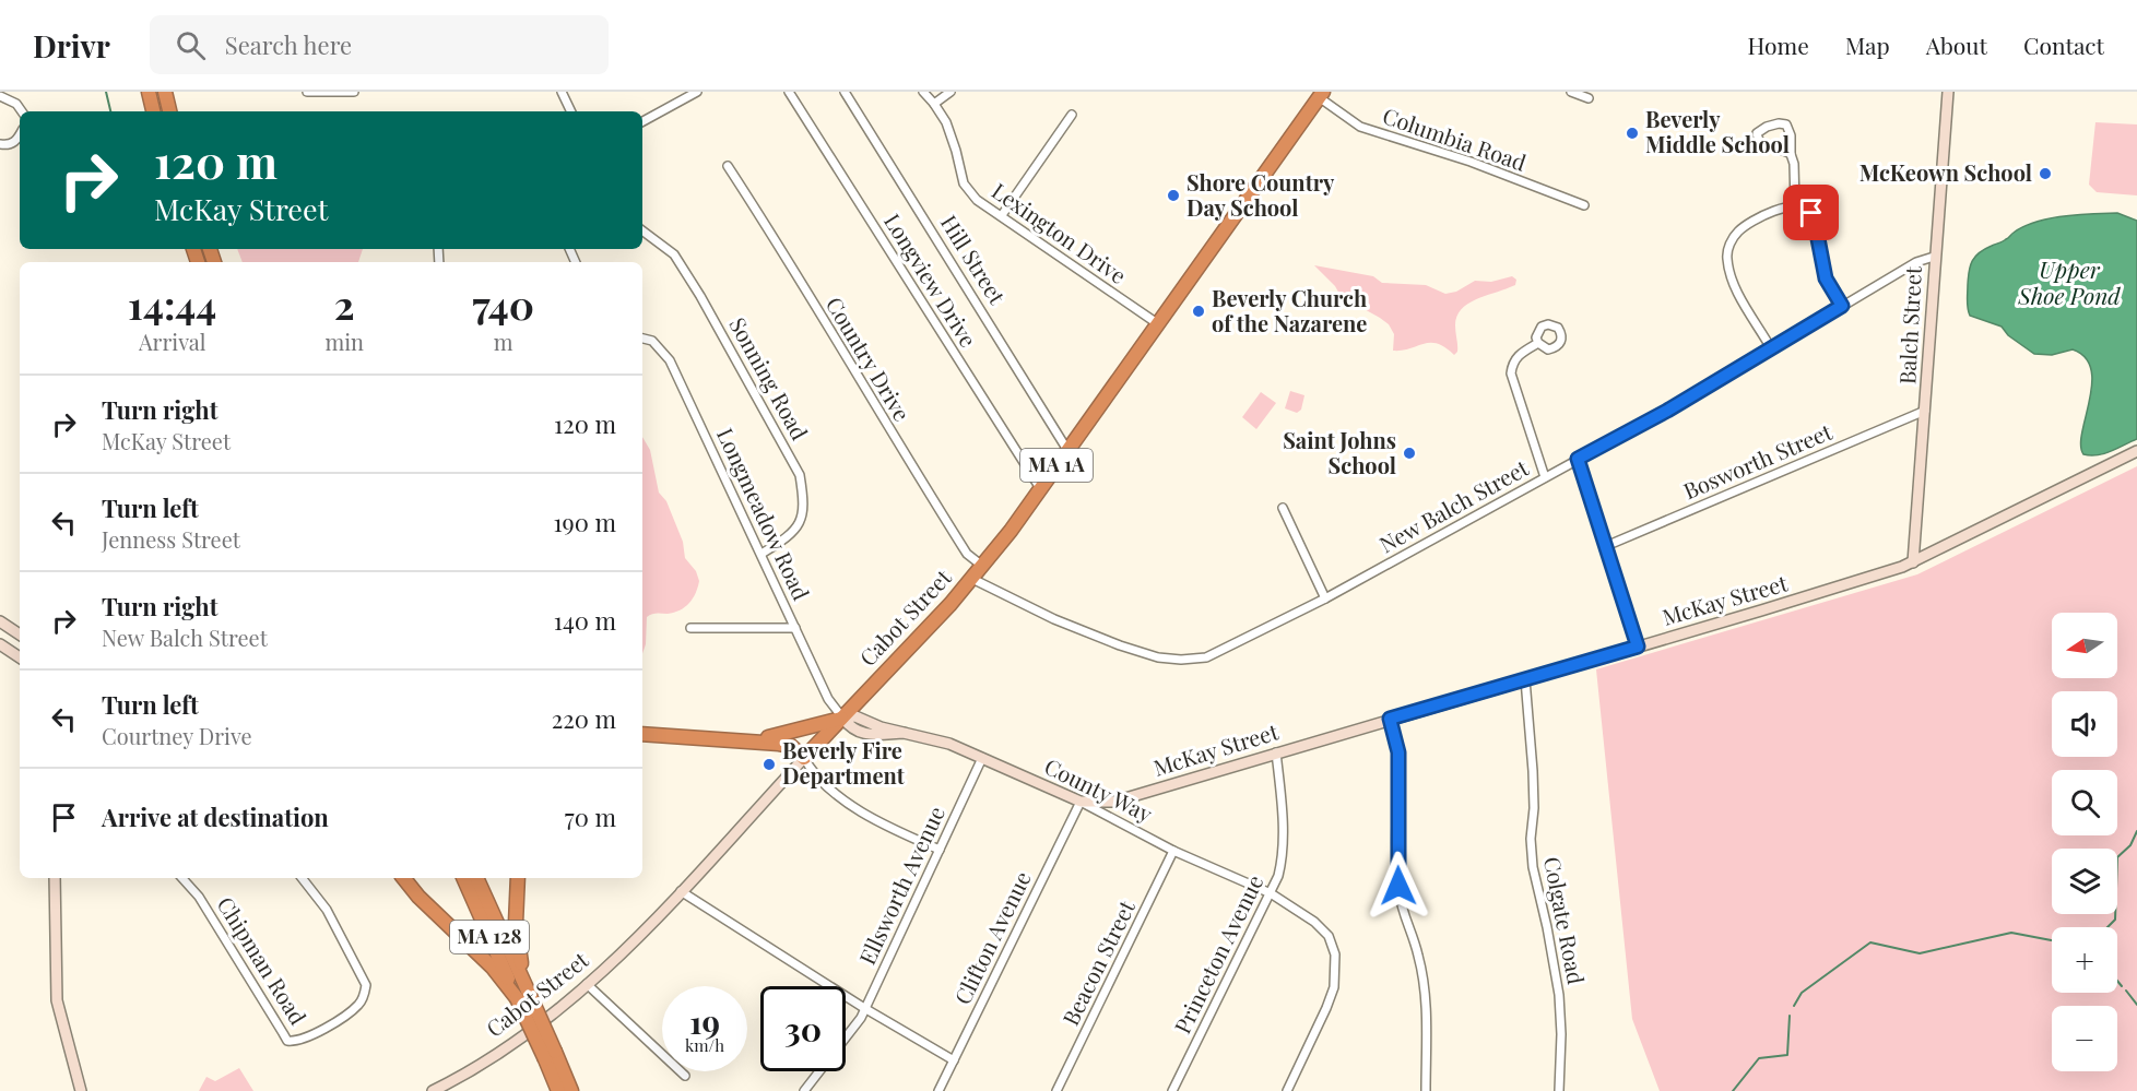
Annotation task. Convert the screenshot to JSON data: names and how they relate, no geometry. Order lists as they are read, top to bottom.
{
  "streets": {
    "highway": ["MA 1A", "Cabot Street", "MA 128"],
    "main road": ["Balch Street", "McKay Street", "County Way"],
    "street": [
      "Columbia Road",
      "Lexington Drive",
      "Hill Street",
      "Longview Drive",
      "Country Drive",
      "Sonning Road",
      "Bosworth Street",
      "New Balch Street",
      "Longmeadow Road",
      "Ellsworth Avenue",
      "Colgate Road",
      "Clifton Avenue",
      "Princeton Avenue",
      "Chipman Road",
      "Beacon Street"
    ]
  },
  "crossings": [
    ["Columbia Road", "Cabot Street"],
    ["Lexington Drive", "Cabot Street"],
    ["Hill Street", "Cabot Street"],
    ["Longview Drive", "Cabot Street"],
    ["Balch Street", "Bosworth Street"],
    ["Balch Street", "New Balch Street"],
    ["Balch Street", "McKay Street"],
    ["Country Drive", "Cabot Street"],
    ["Sonning Road", "Longmeadow Road"],
    ["New Balch Street", "Cabot Street"],
    ["Longmeadow Road", "Cabot Street"],
    ["Longmeadow Road", "County Way"],
    ["McKay Street", "County Way"],
    ["McKay Street", "Colgate Road"],
    ["McKay Street", "Clifton Avenue"],
    ["McKay Street", "Princeton Avenue"],
    ["Cabot Street", "County Way"],
    ["County Way", "Ellsworth Avenue"],
    ["County Way", "Clifton Avenue"],
    ["County Way", "Princeton Avenue"],
    ["County Way", "Beacon Street"]
  ],
  "water": ["Upper Shoe Pond"],
  "places": [
    "Beverly Middle School",
    "McKeown School",
    "Shore Country Day School",
    "Beverly Church of the Nazarene",
    "Saint Johns School",
    "Beverly Fire Department"
  ],
  "north": "left",
  "page": {
    "header": "Drivr",
    "search": "Search here",
    "nav": [
      "Home",
      "Map",
      "About",
      "Contact"
    ],
    "turn": ["120 m", "McKay Street"],
    "eta": [
      "14:44",
      "Arrival",
      "2",
      "min",
      "740",
      "m"
    ],
    "list": [
      {
        "name": "Turn right",
        "note": "McKay Street",
        "value": "120 m"
      },
      {
        "name": "Turn left",
        "note": "Jenness Street",
        "value": "190 m"
      },
      {
        "name": "Turn right",
        "note": "New Balch Street",
        "value": "140 m"
      },
      {
        "name": "Turn left",
        "note": "Courtney Drive",
        "value": "220 m"
      },
      {
        "name": "Arrive at destination",
        "value": "70 m"
      }
    ],
    "map_buttons": ["+", "−"],
    "speed": "19 km/h",
    "limit": "30"
  }
}
